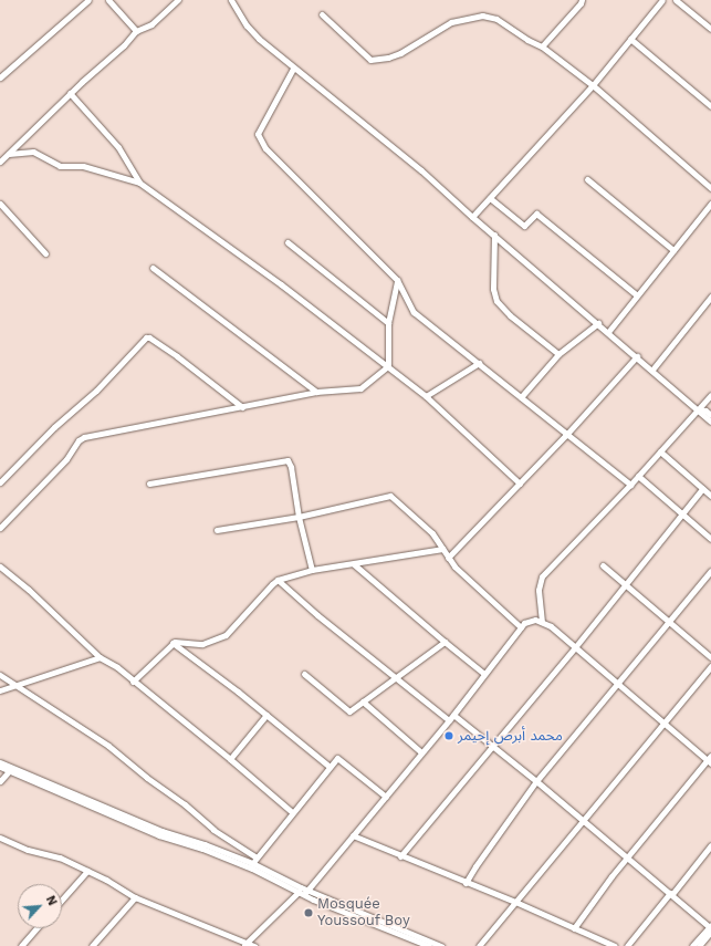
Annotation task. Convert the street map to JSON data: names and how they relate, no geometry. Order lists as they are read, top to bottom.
{
  "places": ["محمد أبرص إحيمر", "Mosquée Youssouf Boy"],
  "north": "top right"
}
